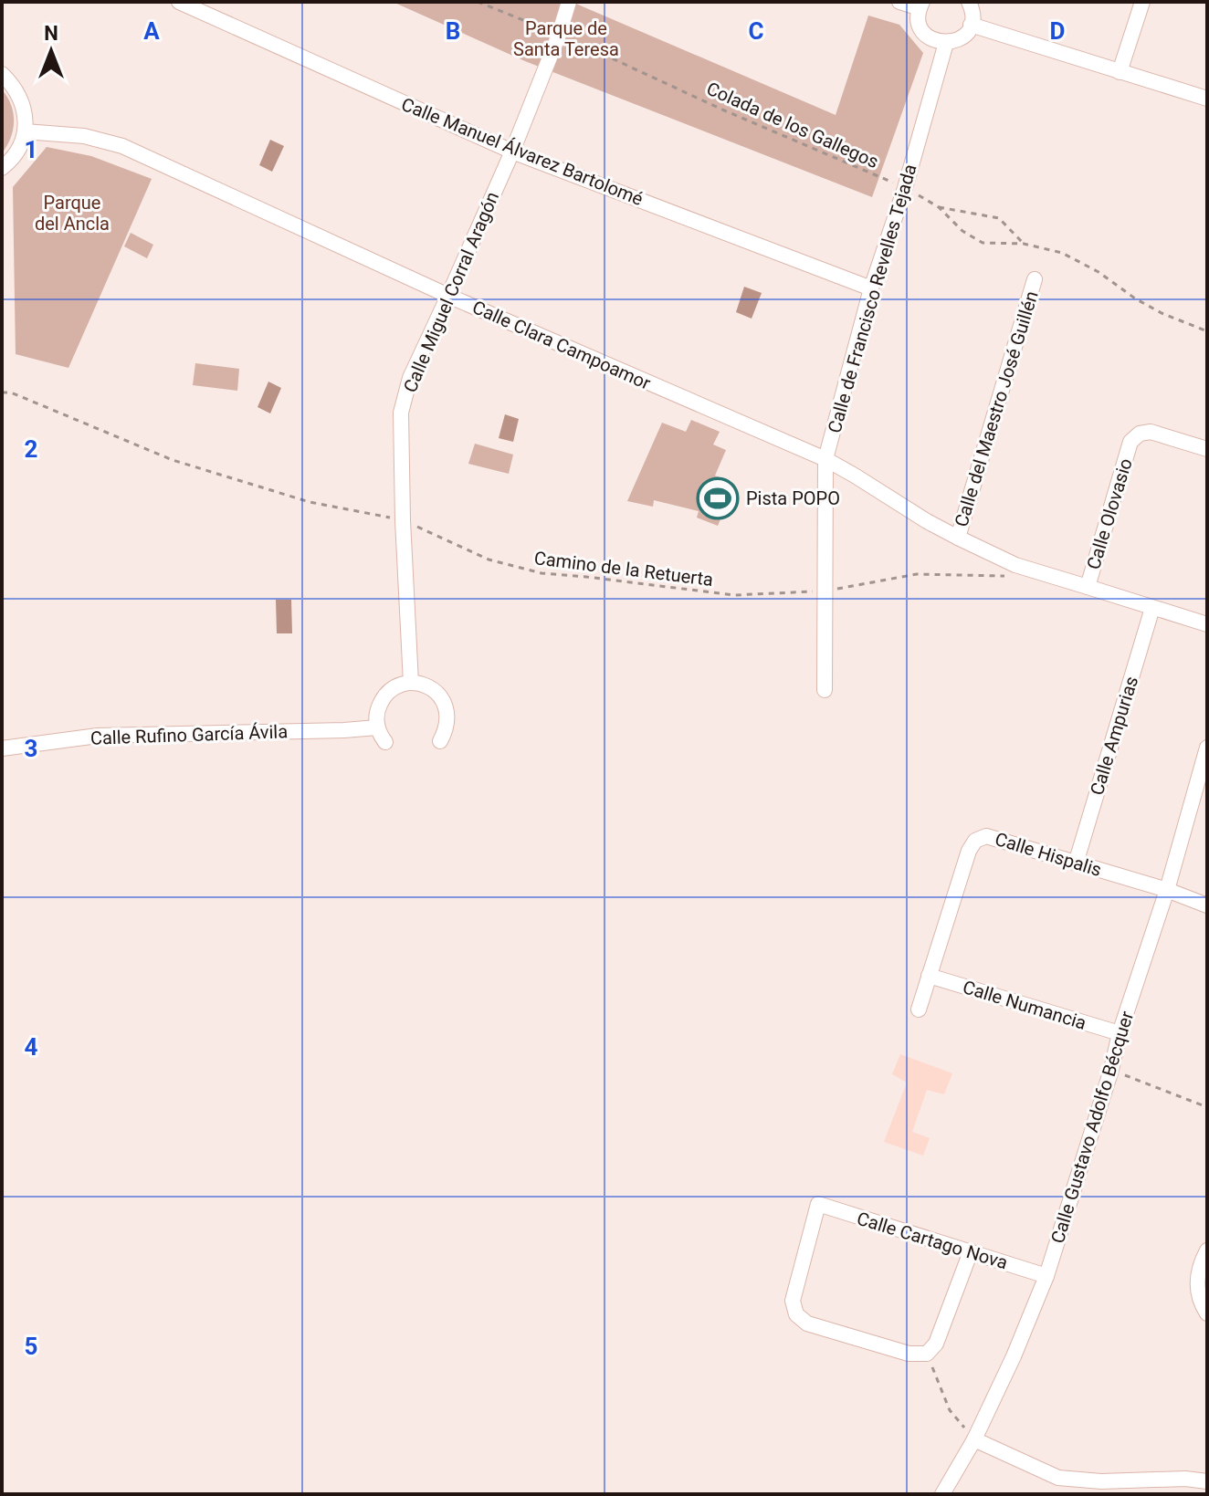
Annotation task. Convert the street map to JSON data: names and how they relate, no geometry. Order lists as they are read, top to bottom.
{
  "streets": {
    "street": [
      "Calle Manuel Álvarez Bartolomé",
      "Calle Miguel Corral Aragón",
      "Calle de Francisco Revelles Tejada",
      "Calle Clara Campoamor",
      "Calle del Maestro José Guillén",
      "Calle Olovasio",
      "Calle Rufino García Ávila",
      "Calle Ampurias",
      "Calle Hispalis",
      "Calle Numancia",
      "Calle Gustavo Adolfo Bécquer",
      "Calle Cartago Nova"
    ],
    "path": ["Colada de los Gallegos", "Camino de la Retuerta"]
  },
  "crossings": [
    ["Colada de los Gallegos", "Calle Miguel Corral Aragón"],
    ["Colada de los Gallegos", "Calle de Francisco Revelles Tejada"],
    ["Calle Manuel Álvarez Bartolomé", "Calle Miguel Corral Aragón"],
    ["Calle Manuel Álvarez Bartolomé", "Calle de Francisco Revelles Tejada"],
    ["Calle Miguel Corral Aragón", "Calle Clara Campoamor"],
    ["Calle Miguel Corral Aragón", "Camino de la Retuerta"],
    ["Calle de Francisco Revelles Tejada", "Calle Clara Campoamor"],
    ["Calle de Francisco Revelles Tejada", "Camino de la Retuerta"],
    ["Calle Clara Campoamor", "Calle del Maestro José Guillén"],
    ["Calle Clara Campoamor", "Calle Olovasio"],
    ["Calle Olovasio", "Calle Ampurias"],
    ["Calle Ampurias", "Calle Hispalis"],
    ["Calle Hispalis", "Calle Numancia"],
    ["Calle Hispalis", "Calle Gustavo Adolfo Bécquer"],
    ["Calle Numancia", "Calle Gustavo Adolfo Bécquer"],
    ["Calle Gustavo Adolfo Bécquer", "Calle Cartago Nova"]
  ],
  "parks": ["Parque de Santa Teresa", "Parque del Ancla"],
  "places": {
    "sports": ["Pista POPO"]
  },
  "north": "top",
  "grid": {
    "columns": [
      "A",
      "B",
      "C",
      "D"
    ],
    "rows": [
      "1",
      "2",
      "3",
      "4",
      "5"
    ]
  }
}
